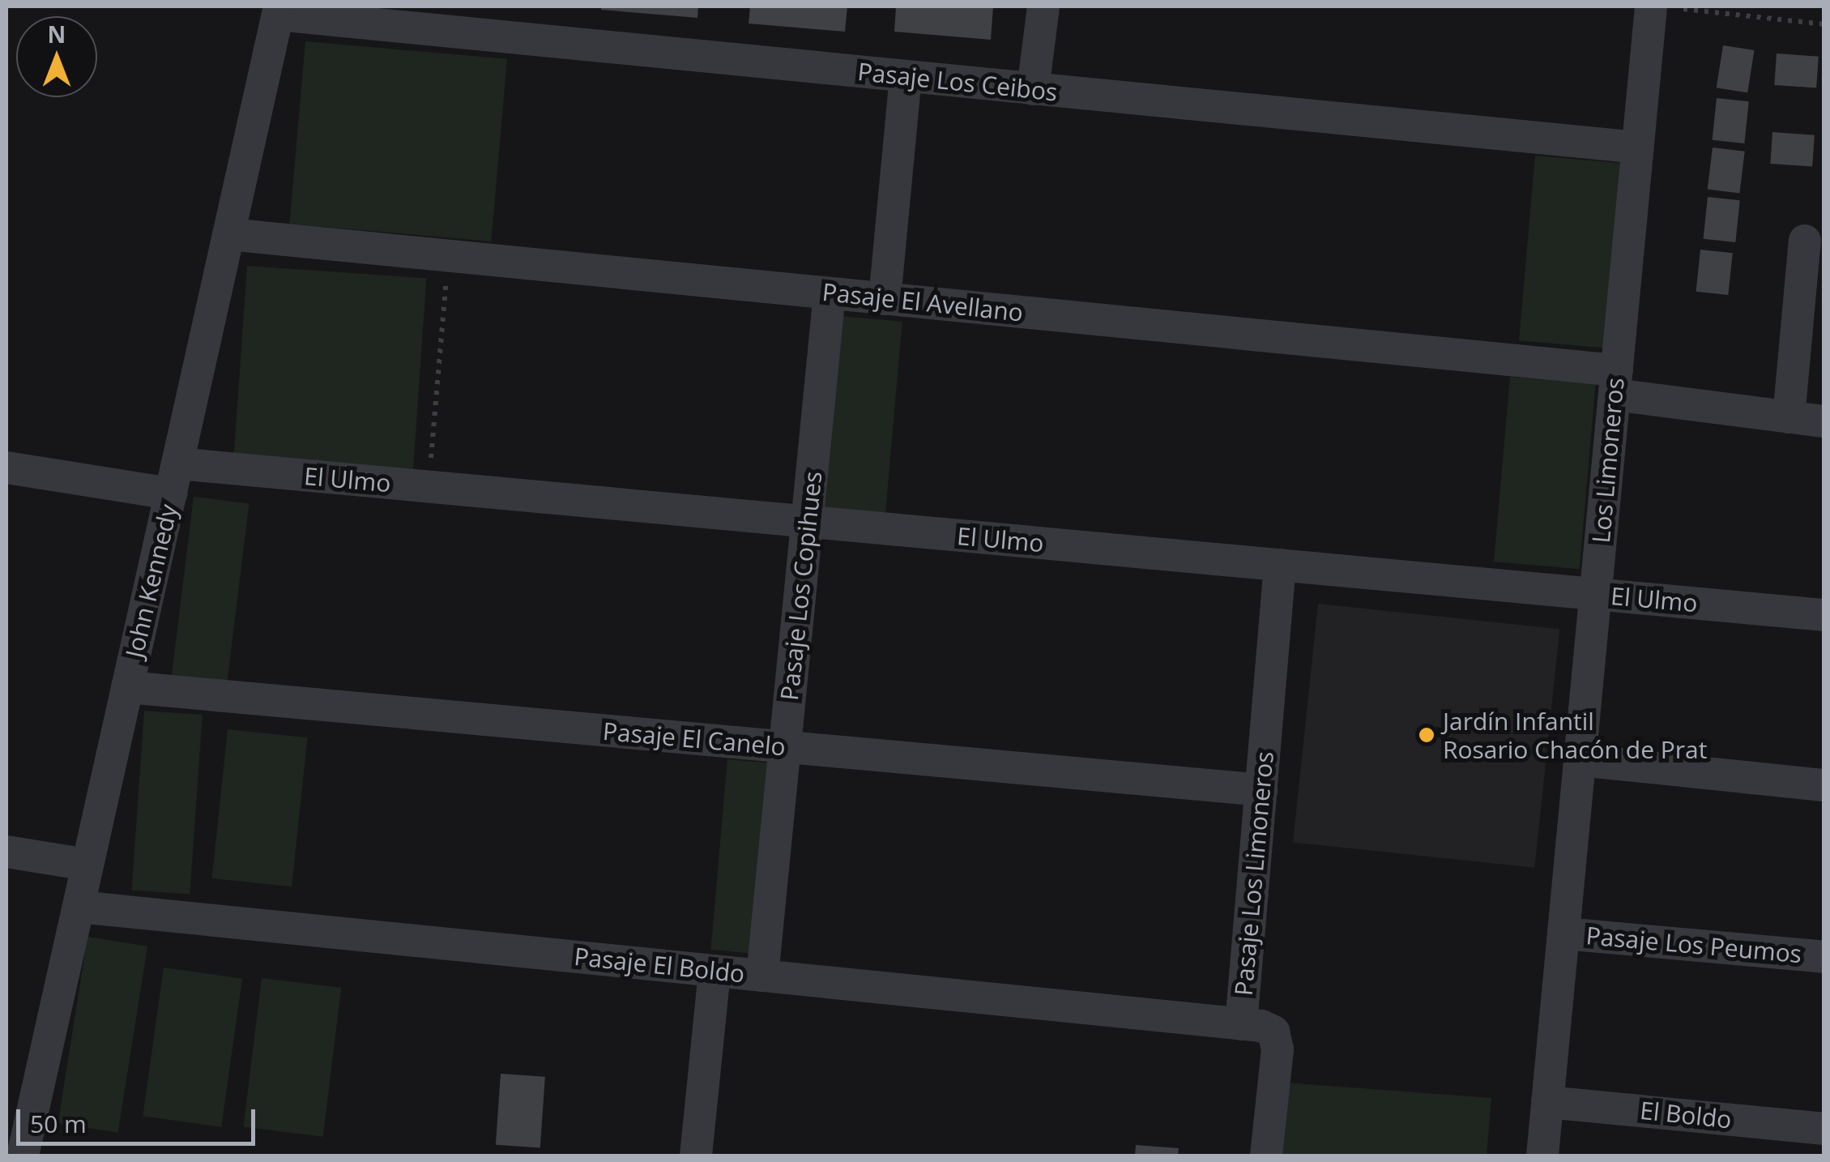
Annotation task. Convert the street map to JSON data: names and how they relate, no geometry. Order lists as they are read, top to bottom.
{
  "streets": {
    "street": [
      "Pasaje Los Ceibos",
      "Pasaje El Avellano",
      "Los Limoneros",
      "El Ulmo",
      "John Kennedy",
      "Pasaje Los Copihues",
      "Pasaje El Canelo",
      "Pasaje Los Limoneros",
      "Pasaje Los Peumos",
      "Pasaje El Boldo",
      "El Boldo"
    ]
  },
  "crossings": [
    ["Pasaje Los Ceibos", "Los Limoneros"],
    ["Pasaje Los Ceibos", "John Kennedy"],
    ["Pasaje El Avellano", "Los Limoneros"],
    ["Pasaje El Avellano", "John Kennedy"],
    ["Pasaje El Avellano", "Pasaje Los Copihues"],
    ["Los Limoneros", "El Ulmo"],
    ["Los Limoneros", "Pasaje Los Peumos"],
    ["Los Limoneros", "El Boldo"],
    ["El Ulmo", "John Kennedy"],
    ["El Ulmo", "Pasaje Los Copihues"],
    ["El Ulmo", "Pasaje Los Limoneros"],
    ["John Kennedy", "Pasaje El Canelo"],
    ["John Kennedy", "Pasaje El Boldo"],
    ["Pasaje Los Copihues", "Pasaje El Canelo"],
    ["Pasaje Los Copihues", "Pasaje El Boldo"],
    ["Pasaje El Canelo", "Pasaje Los Limoneros"],
    ["Pasaje Los Limoneros", "Pasaje El Boldo"]
  ],
  "places": ["Jardín Infantil Rosario Chacón de Prat"],
  "scale_bar": "50 m",
  "north": "top"
}
